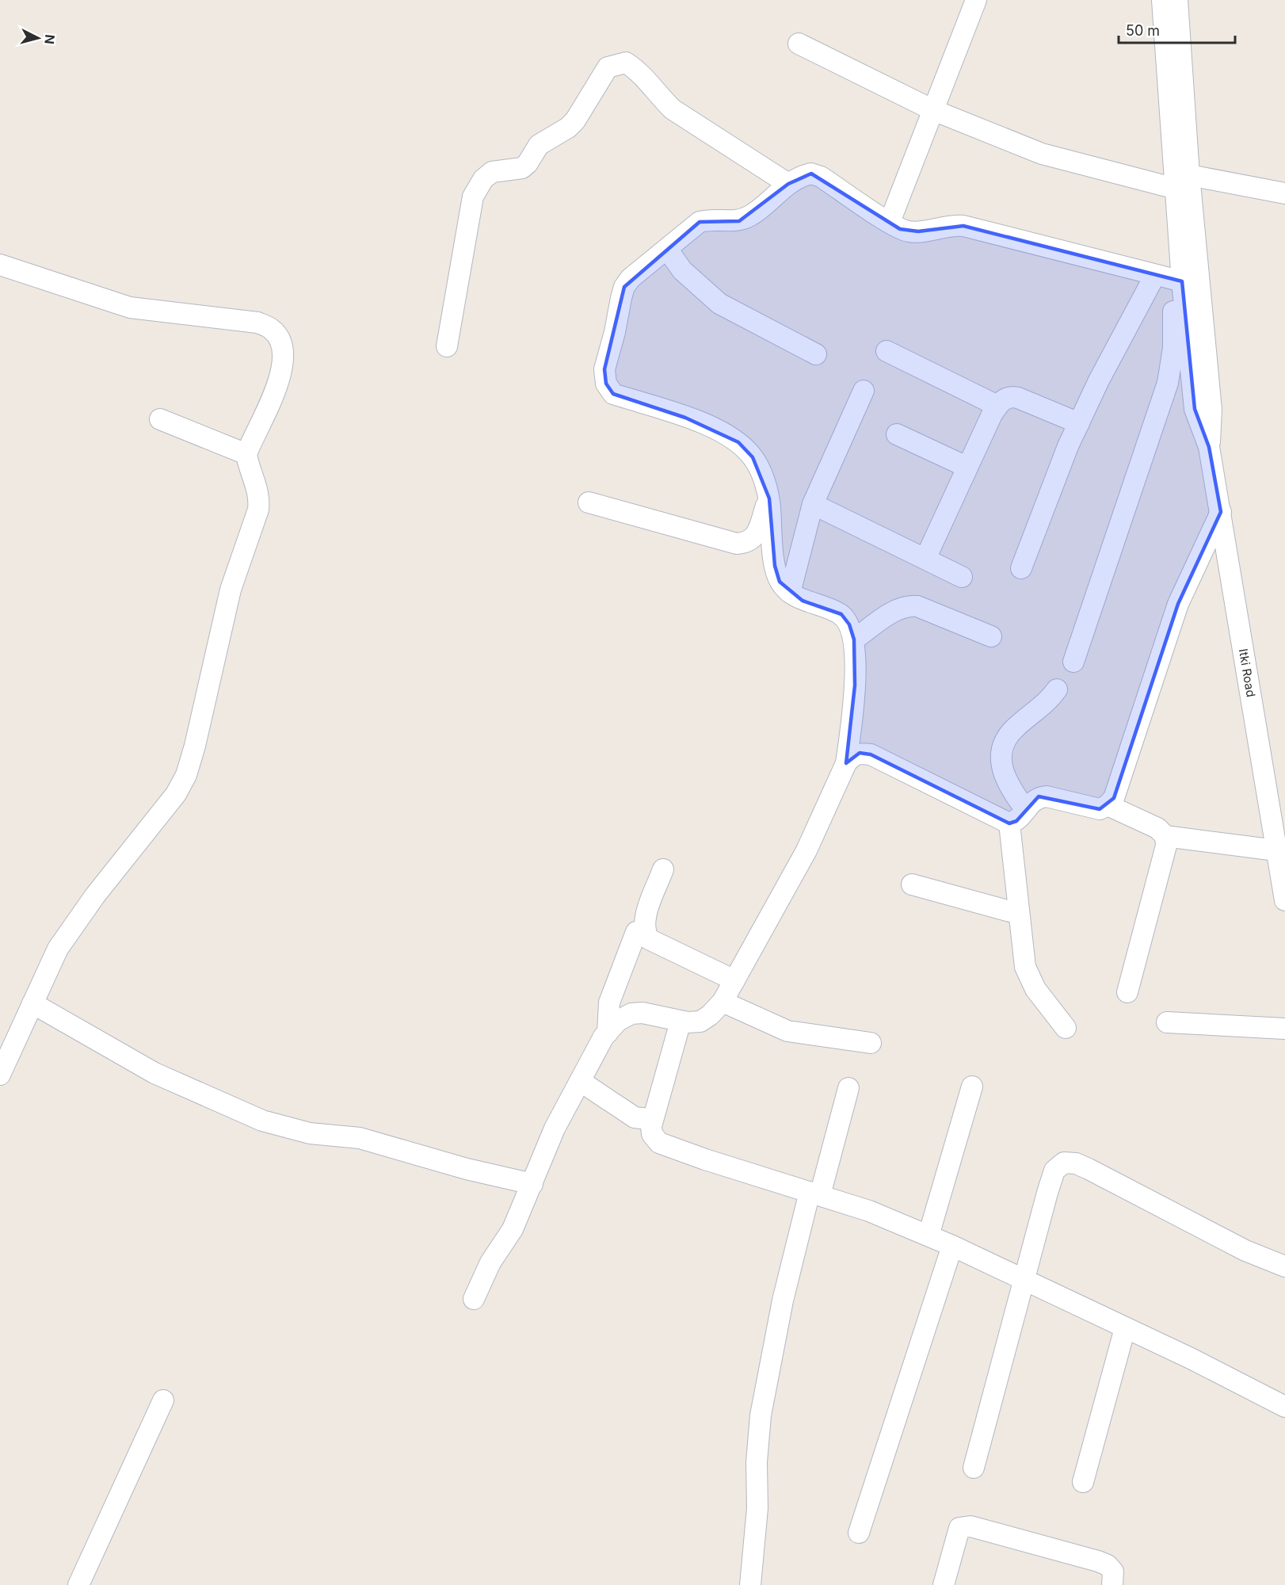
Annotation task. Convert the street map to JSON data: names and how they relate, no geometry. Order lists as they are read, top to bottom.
{
  "streets": {
    "street": ["Itki Road"]
  },
  "scale_bar": "50 m",
  "north": "right"
}
